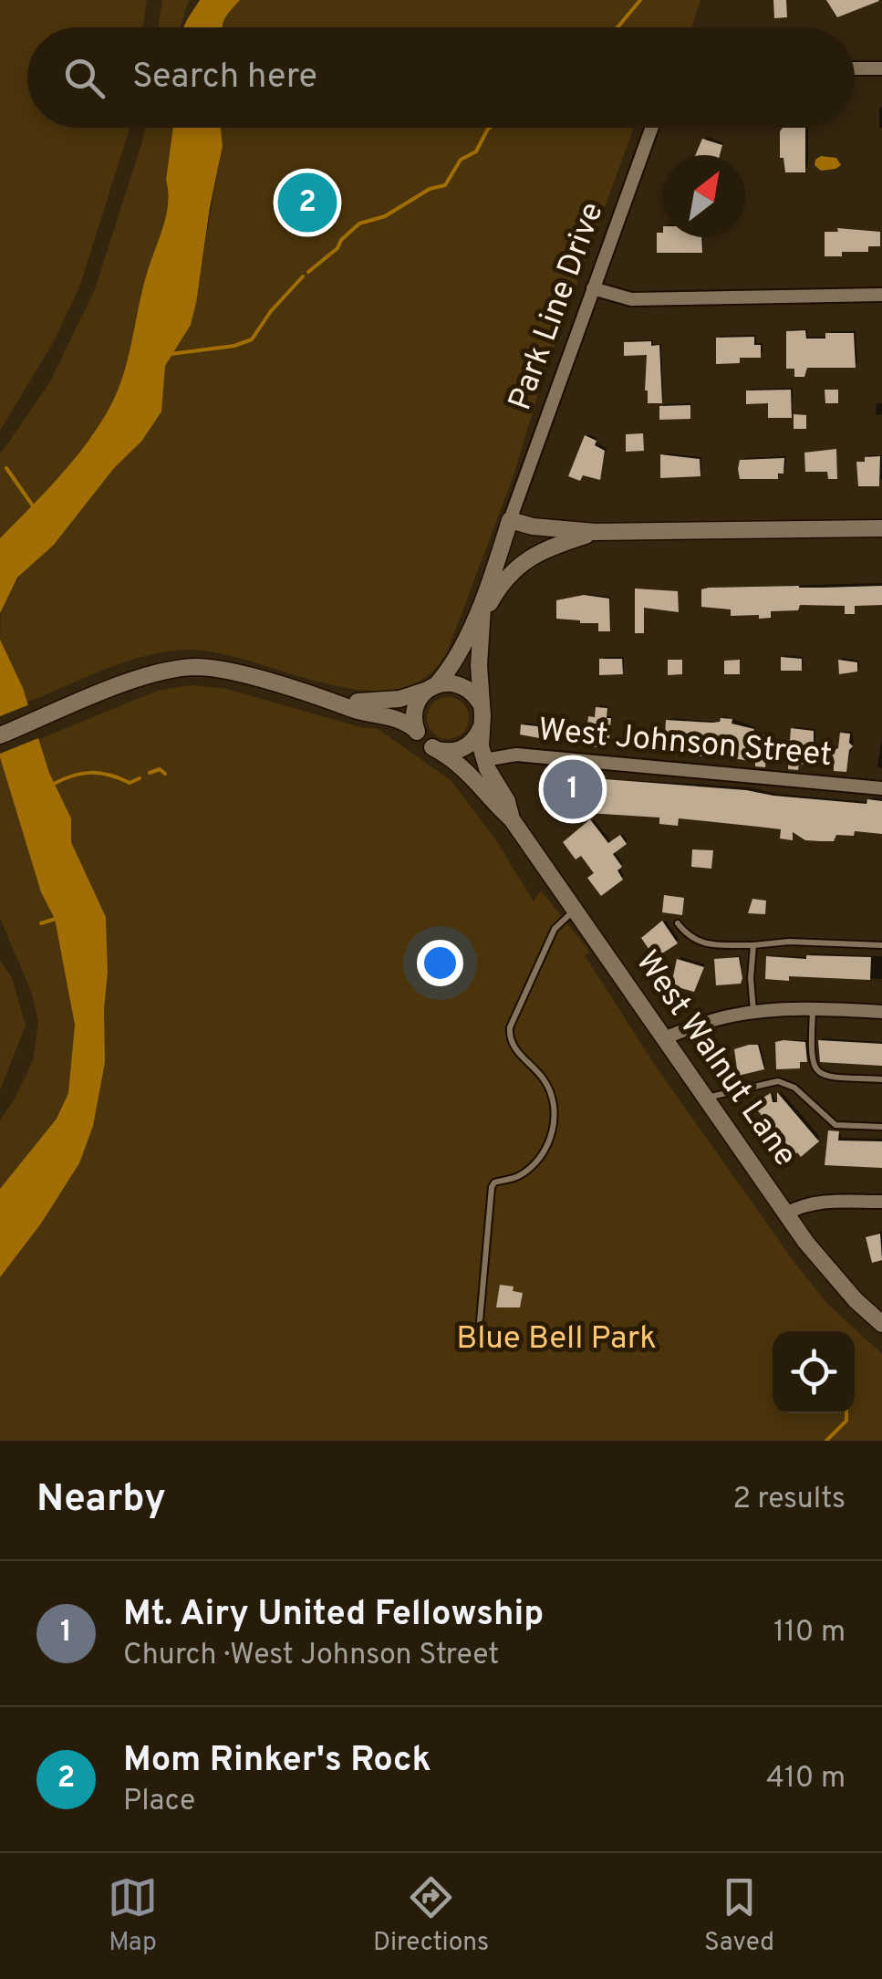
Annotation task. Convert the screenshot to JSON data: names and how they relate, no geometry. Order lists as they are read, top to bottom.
{
  "streets": {
    "street": ["Park Line Drive", "West Johnson Street", "West Walnut Lane"]
  },
  "crossings": [
    ["West Johnson Street", "West Walnut Lane"]
  ],
  "parks": ["Blue Bell Park"],
  "north": "top right",
  "page": {
    "search": "Search here",
    "pins": ["2", "1"],
    "heading": ["Nearby", "2 results"],
    "list": [
      {
        "mark": "1",
        "name": "Mt. Airy United Fellowship",
        "note": "Church · West Johnson Street",
        "value": "110 m"
      },
      {
        "mark": "2",
        "name": "Mom Rinker's Rock",
        "note": "Place",
        "value": "410 m"
      }
    ],
    "nav": ["Map", "Directions", "Saved"]
  }
}
